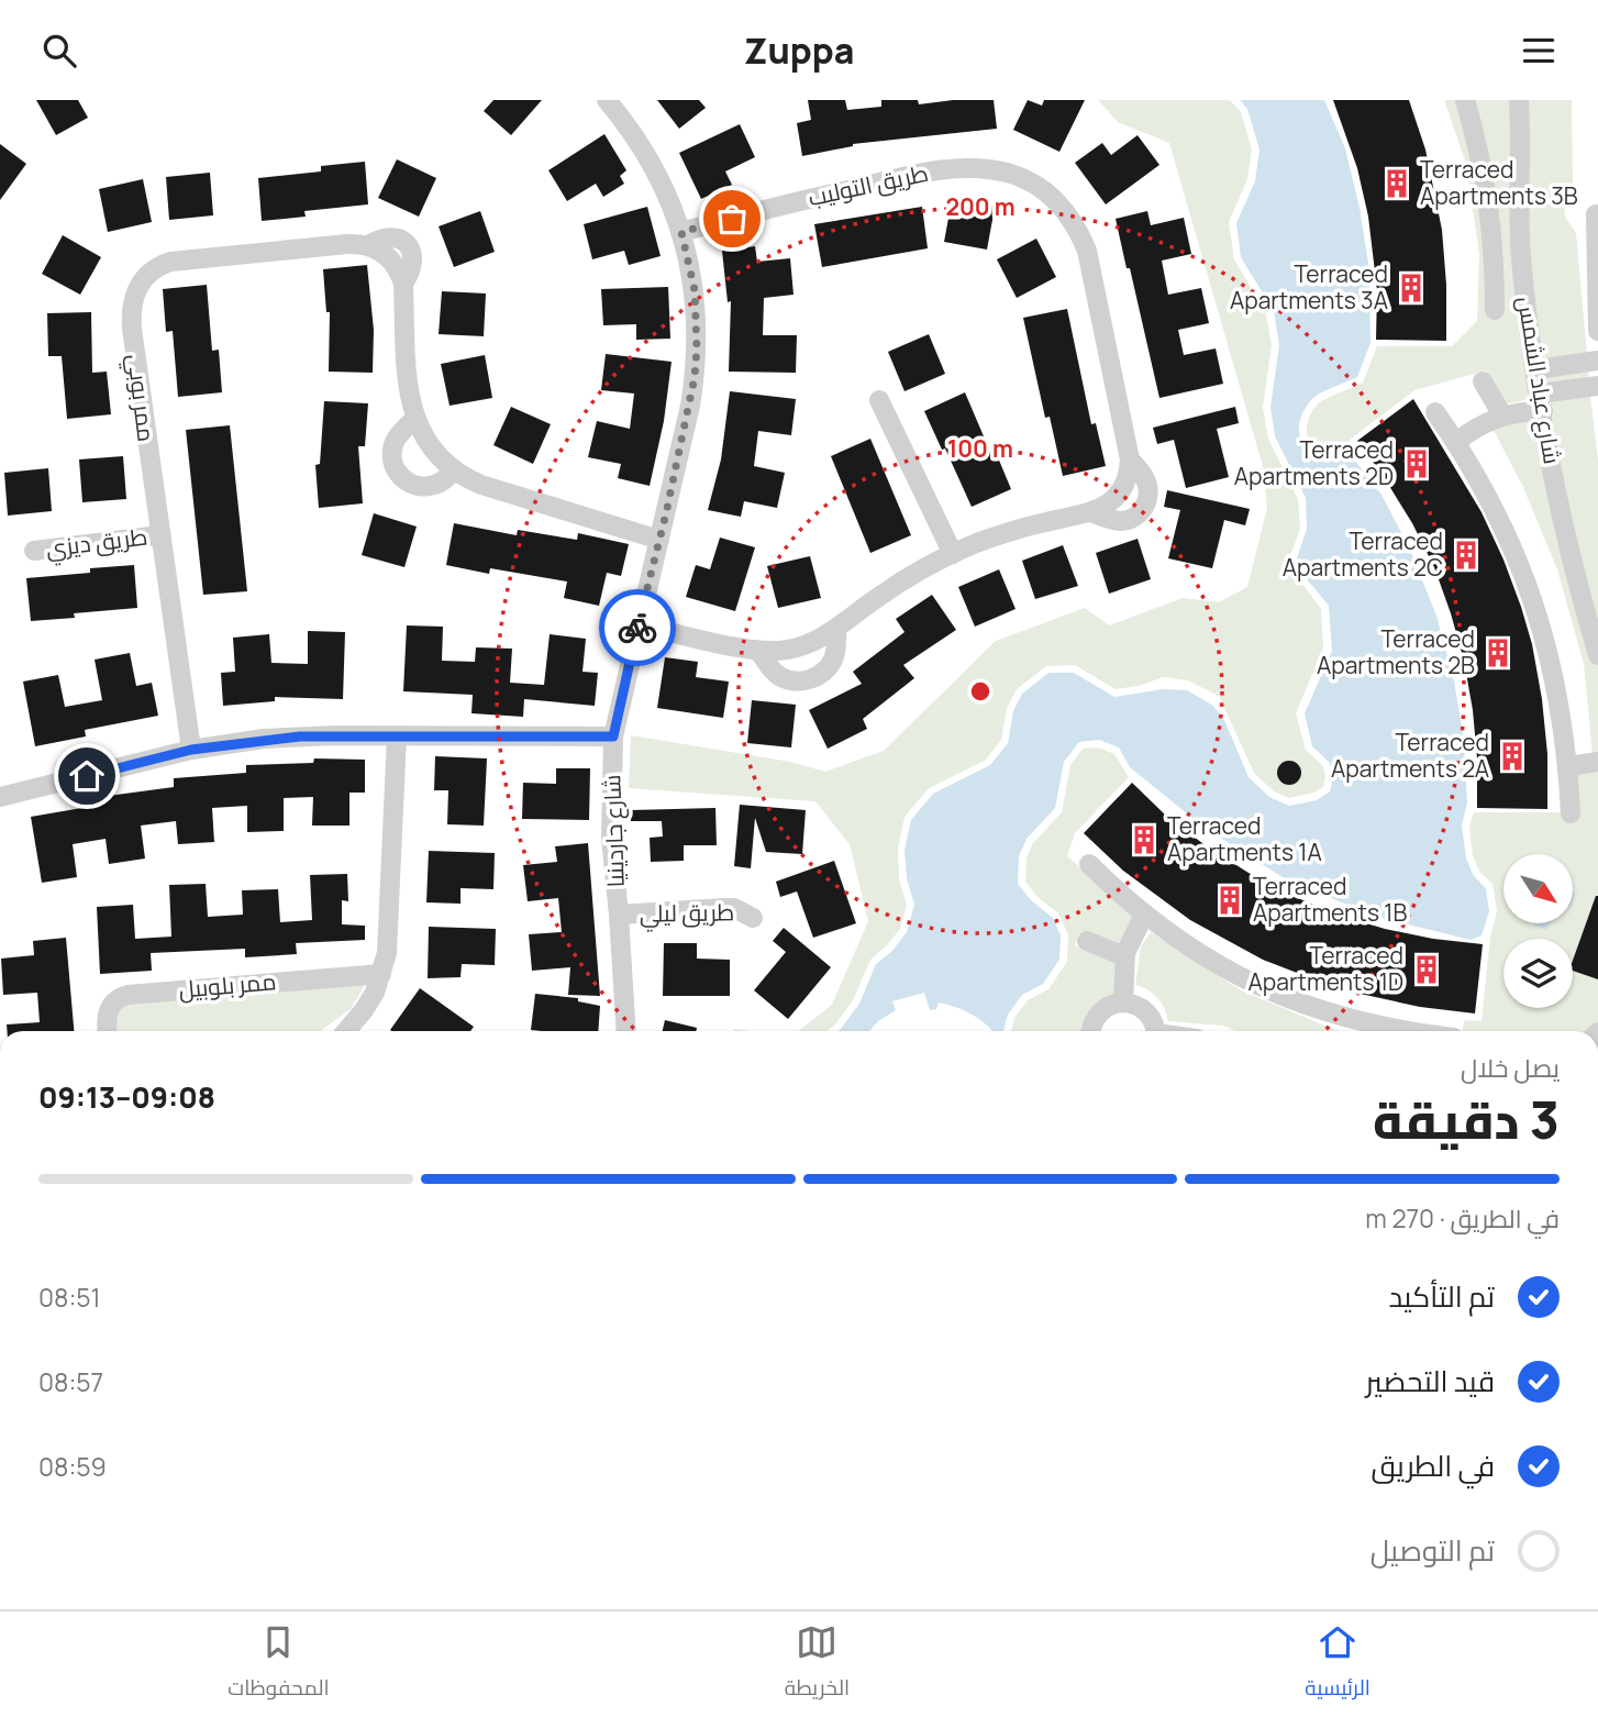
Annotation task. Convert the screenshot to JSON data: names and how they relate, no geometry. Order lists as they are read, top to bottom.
{
  "streets": {
    "street": [
      "طريق التوليب",
      "شارع عباد الشمس",
      "ممر بوبي",
      "طريق ديزي",
      "شارع جاردينيا",
      "طريق ليلي",
      "ممر بلوبيل"
    ]
  },
  "crossings": [
    ["طريق التوليب", "شارع جاردينيا"],
    ["ممر بوبي", "طريق ديزي"],
    ["ممر بوبي", "شارع جاردينيا"],
    ["شارع جاردينيا", "طريق ليلي"]
  ],
  "places": {
    "building": [
      "Terraced Apartments 3B",
      "Terraced Apartments 3A",
      "Terraced Apartments 2D",
      "Terraced Apartments 2C",
      "Terraced Apartments 2B",
      "Terraced Apartments 2A",
      "Terraced Apartments 1A",
      "Terraced Apartments 1B",
      "Terraced Apartments 1D"
    ]
  },
  "north": "bottom right",
  "page": {
    "header": "Zuppa",
    "heading": ["3 دقيقة", "يصل خلال", "09:08–09:13"],
    "bar": "في الطريق · 270 m",
    "list": [
      ["تم التأكيد", "08:51"],
      ["قيد التحضير", "08:57"],
      ["في الطريق", "08:59"],
      "تم التوصيل"
    ],
    "tabs": ["الرئيسية", "الخريطة", "المحفوظات"]
  },
  "rings": ["200 m", "100 m"]
}
